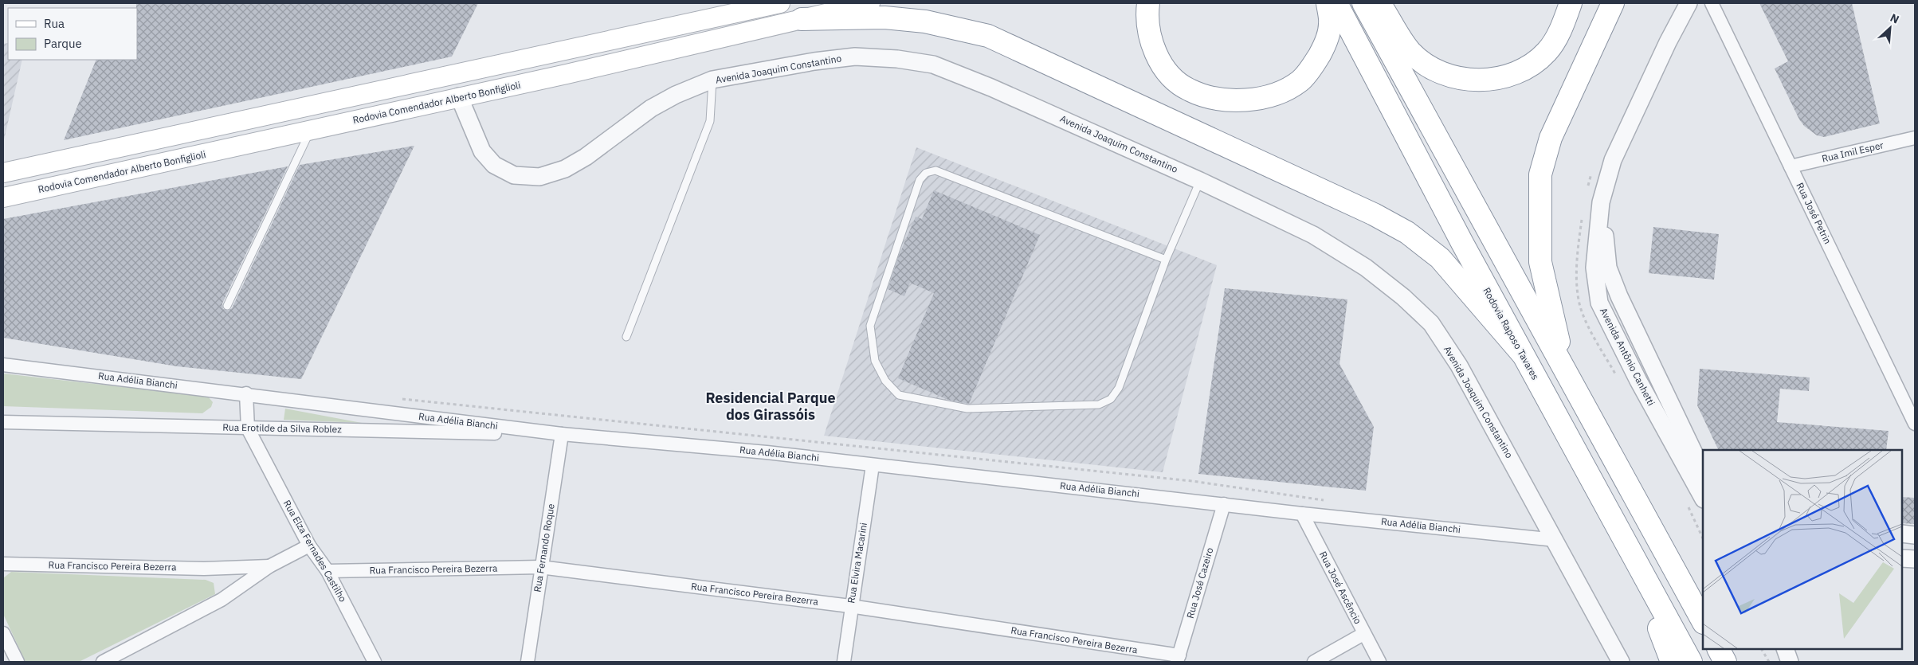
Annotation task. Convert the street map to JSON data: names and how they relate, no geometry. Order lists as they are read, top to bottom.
{
  "streets": {
    "highway": ["Rodovia Raposo Tavares"],
    "main road": ["Rodovia Comendador Alberto Bonfiglioli"],
    "street": [
      "Avenida Joaquim Constantino",
      "Rua Imil Esper",
      "Rua José Petrin",
      "Avenida Antônio Canhetti",
      "Rua Adélia Bianchi",
      "Rua Erotilde da Silva Roblez",
      "Rua Fernando Roque",
      "Rua Elza Fernades Castilho",
      "Rua Elvira Macarini",
      "Rua Francisco Pereira Bezerra",
      "Rua José Cazeiro",
      "Rua José Ascêncio"
    ]
  },
  "crossings": [
    ["Avenida Joaquim Constantino", "Rodovia Comendador Alberto Bonfiglioli"],
    ["Avenida Joaquim Constantino", "Rua Adélia Bianchi"],
    ["Rua Imil Esper", "Rua José Petrin"],
    ["Rua Adélia Bianchi", "Rua Erotilde da Silva Roblez"],
    ["Rua Adélia Bianchi", "Rua Fernando Roque"],
    ["Rua Adélia Bianchi", "Rua Elza Fernades Castilho"],
    ["Rua Adélia Bianchi", "Rua Elvira Macarini"],
    ["Rua Adélia Bianchi", "Rua José Cazeiro"],
    ["Rua Adélia Bianchi", "Rua José Ascêncio"],
    ["Rua Erotilde da Silva Roblez", "Rua Fernando Roque"],
    ["Rua Erotilde da Silva Roblez", "Rua Elza Fernades Castilho"],
    ["Rua Fernando Roque", "Rua Francisco Pereira Bezerra"],
    ["Rua Elza Fernades Castilho", "Rua Francisco Pereira Bezerra"],
    ["Rua Elvira Macarini", "Rua Francisco Pereira Bezerra"],
    ["Rua Francisco Pereira Bezerra", "Rua José Cazeiro"]
  ],
  "districts": ["Residencial Parque dos Girassóis"],
  "legend": ["Rua", "Parque"],
  "north": "top right"
}
